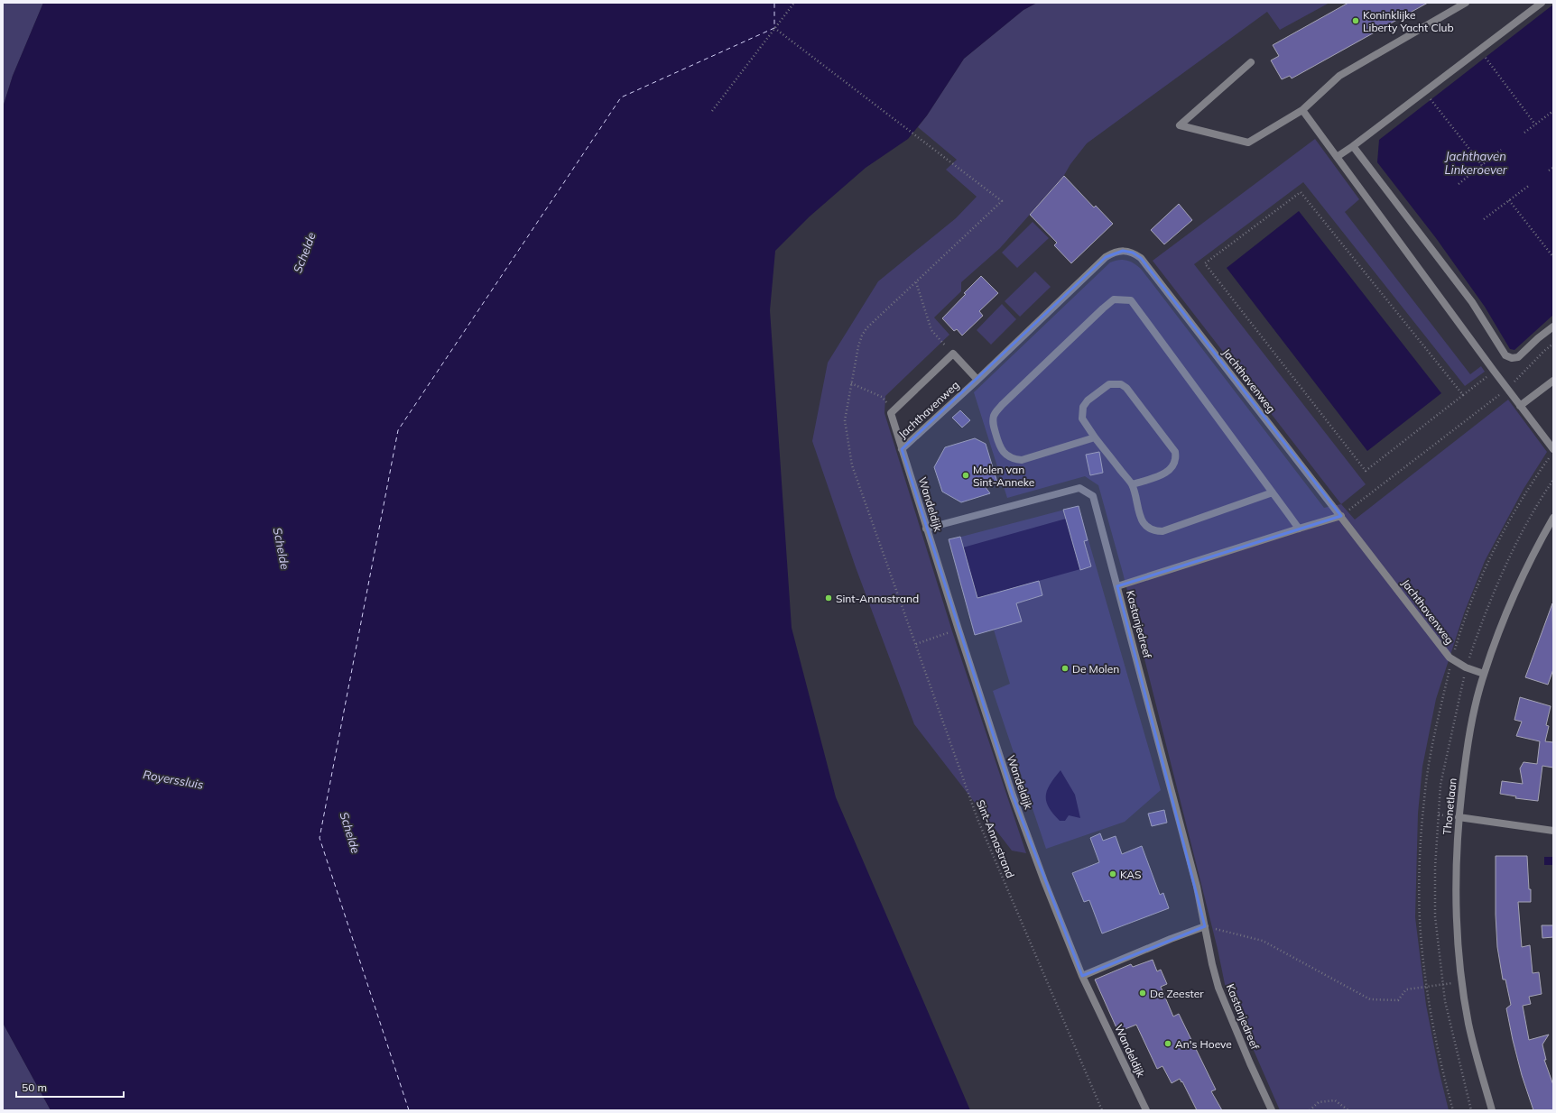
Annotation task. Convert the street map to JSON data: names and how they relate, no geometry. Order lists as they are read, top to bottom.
{
  "streets": {
    "street": [
      "Jachthavenweg",
      "Wandeldijk",
      "Kastanjedreef",
      "Thonetlaan"
    ],
    "path": ["Sint-Annastrand"]
  },
  "crossings": [
    ["Jachthavenweg", "Wandeldijk"],
    ["Jachthavenweg", "Thonetlaan"],
    ["Wandeldijk", "Kastanjedreef"]
  ],
  "water": ["Jachthaven Linkeroever", "Schelde", "Royerssluis"],
  "places": [
    "Koninklijke Liberty Yacht Club",
    "Molen van Sint-Anneke",
    "Sint-Annastrand",
    "De Molen",
    "KAS",
    "De Zeester",
    "An's Hoeve"
  ],
  "scale_bar": "50 m"
}
